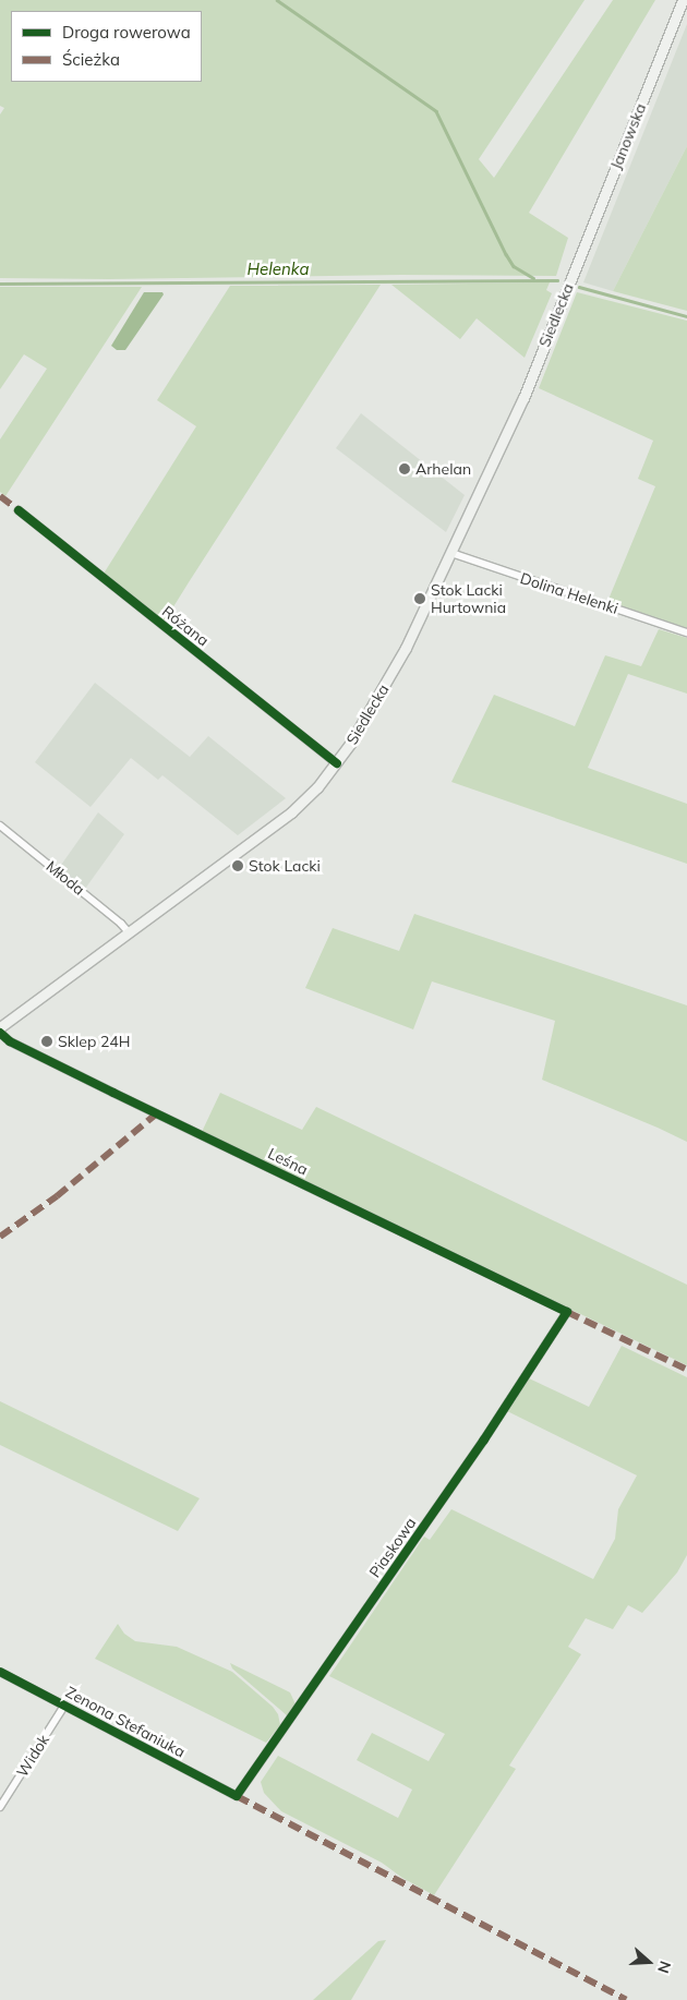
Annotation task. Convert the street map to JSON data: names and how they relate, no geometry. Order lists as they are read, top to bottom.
{
  "streets": {
    "main road": ["Janowska", "Siedlecka"],
    "street": [
      "Dolina Helenki",
      "Różana",
      "Młoda",
      "Leśna",
      "Piaskowa",
      "Zenona Stefaniuka",
      "Widok"
    ]
  },
  "crossings": [
    ["Janowska", "Siedlecka"],
    ["Siedlecka", "Dolina Helenki"],
    ["Siedlecka", "Różana"],
    ["Siedlecka", "Młoda"],
    ["Leśna", "Piaskowa"],
    ["Piaskowa", "Zenona Stefaniuka"],
    ["Zenona Stefaniuka", "Widok"]
  ],
  "water": ["Helenka"],
  "places": [
    "Arhelan",
    "Stok Lacki Hurtownia",
    "Stok Lacki",
    "Sklep 24H"
  ],
  "legend": ["Droga rowerowa", "Ścieżka"],
  "north": "right"
}
